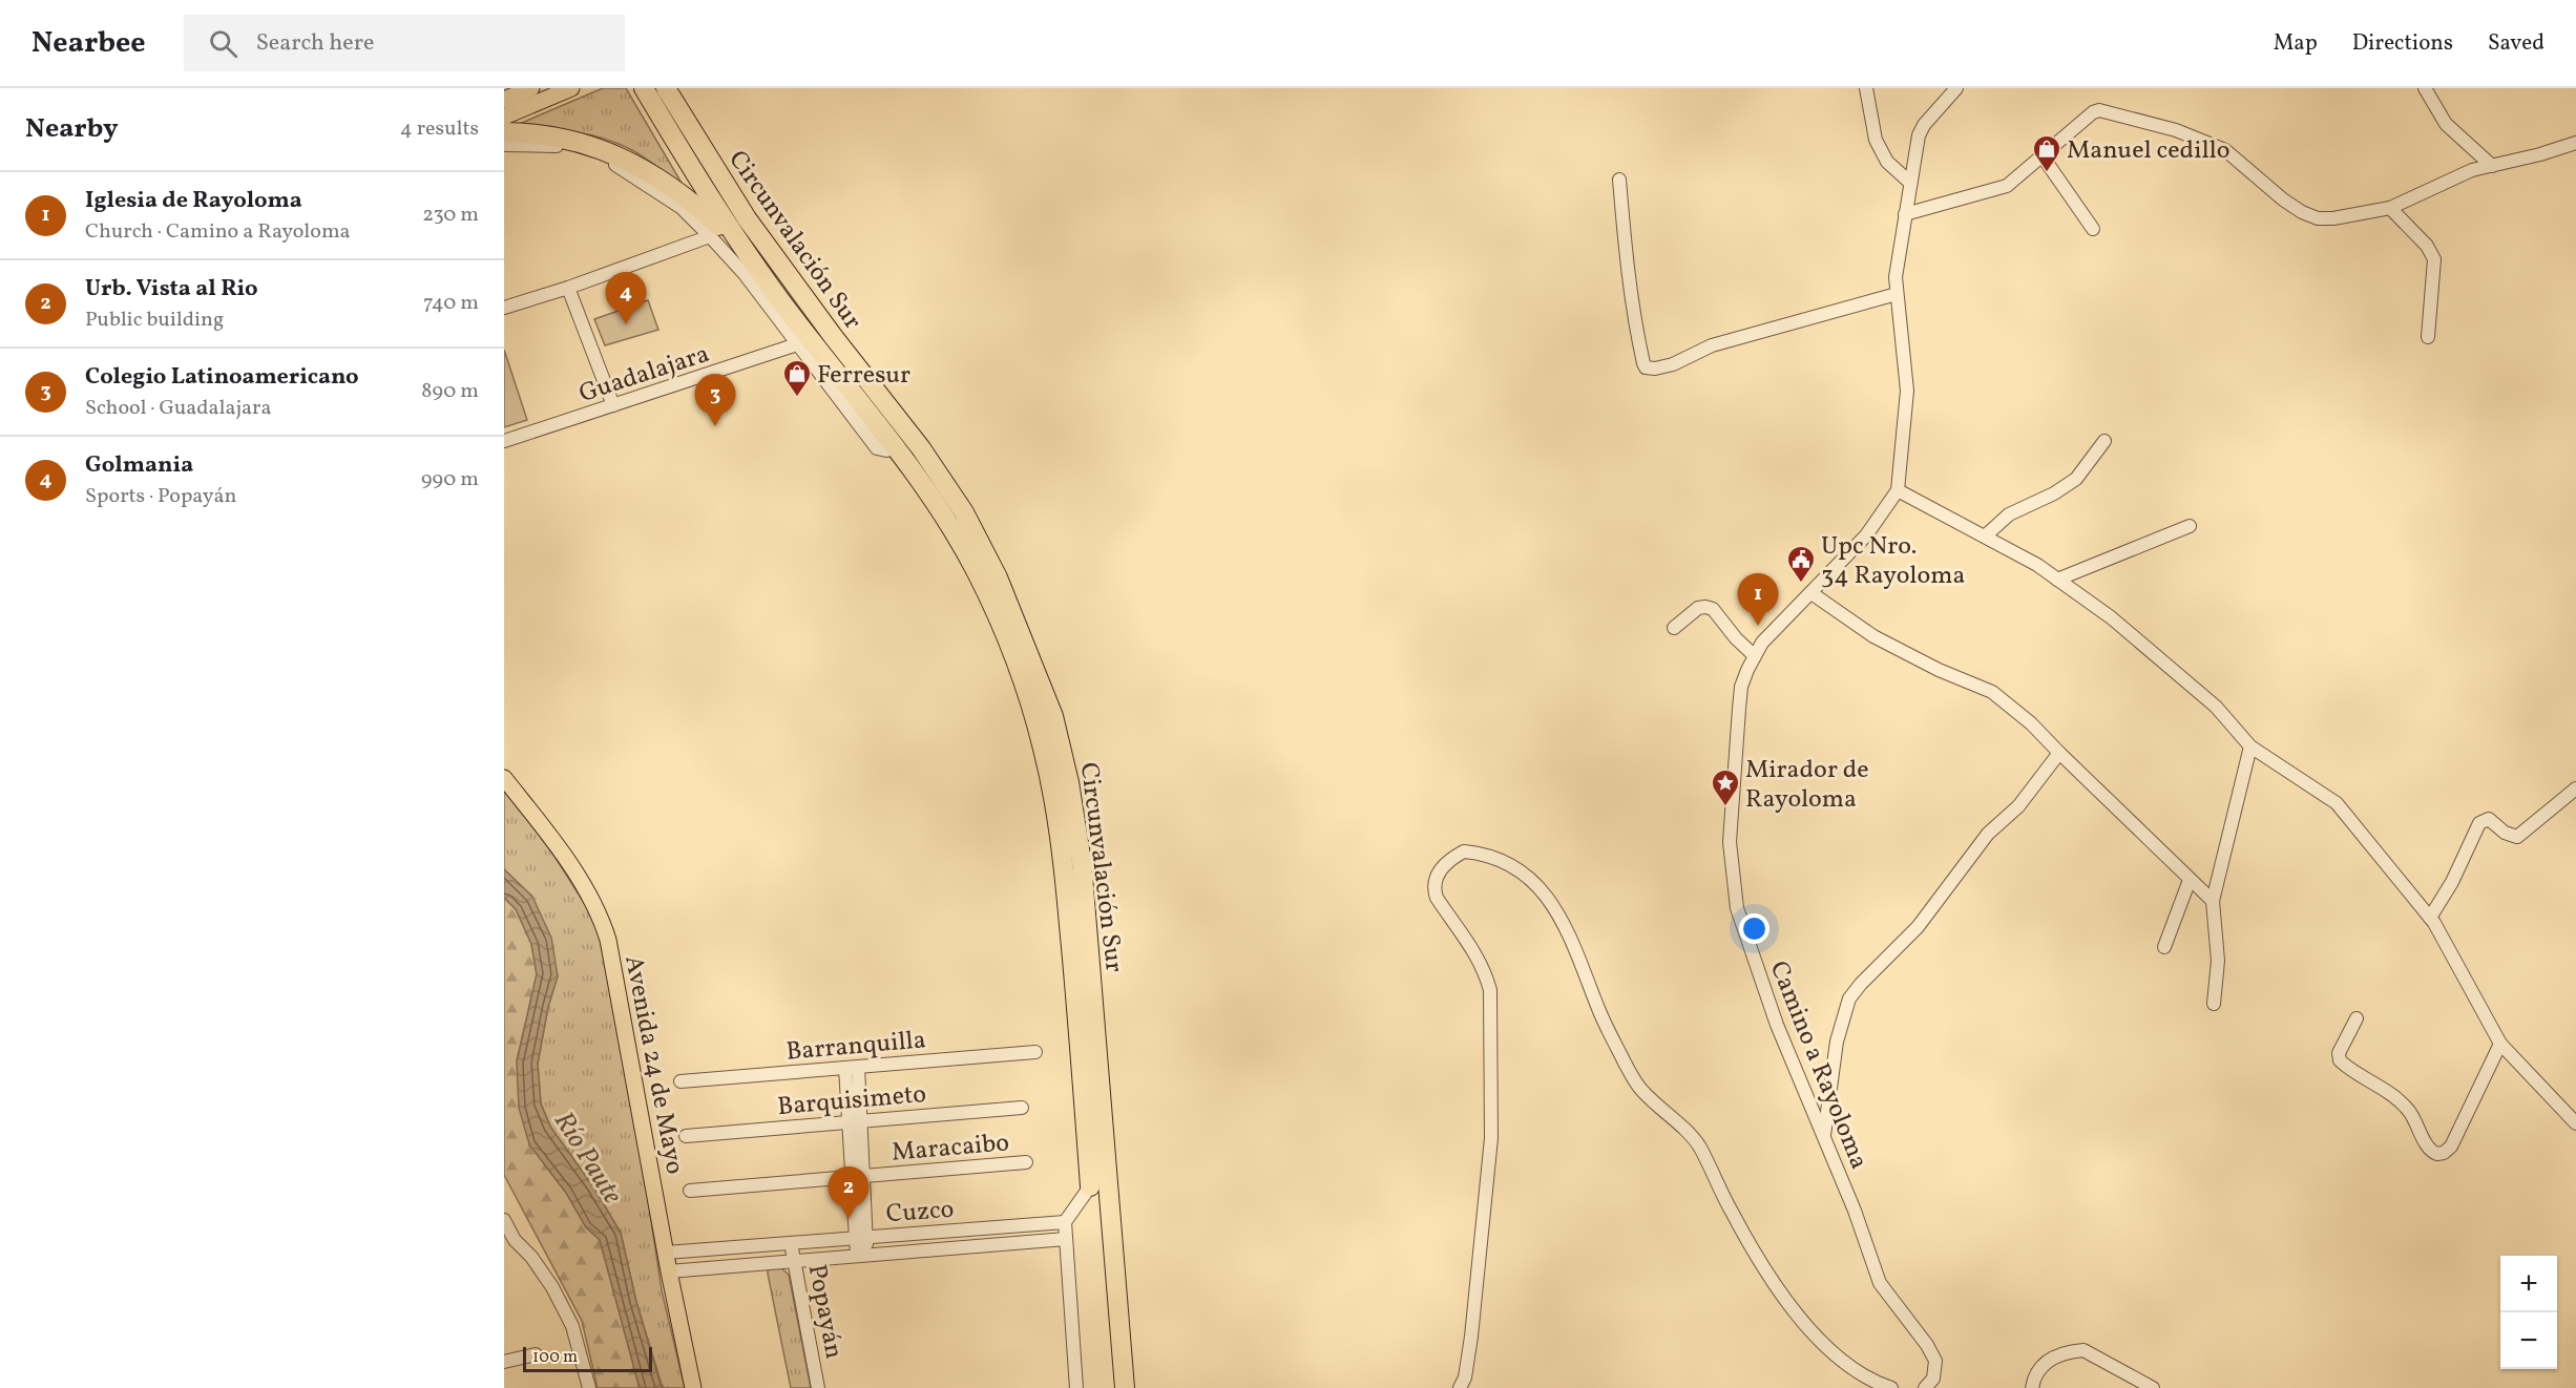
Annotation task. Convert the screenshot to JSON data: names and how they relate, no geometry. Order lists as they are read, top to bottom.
{
  "streets": {
    "highway": ["Circunvalación Sur"],
    "main road": ["Avenida 24 de Mayo"],
    "street": [
      "Guadalajara",
      "Barranquilla",
      "Camino a Rayoloma",
      "Barquisimeto",
      "Maracaibo",
      "Cuzco",
      "Popayán"
    ]
  },
  "crossings": [
    ["Avenida 24 de Mayo", "Cuzco"],
    ["Cuzco", "Popayán"]
  ],
  "water": ["Río Paute"],
  "places": {
    "shop": ["Manuel cedillo", "Ferresur"],
    "public building": ["Upc Nro. 34 Rayoloma"],
    "place": ["Mirador de Rayoloma"]
  },
  "scale_bar": "100 m",
  "page": {
    "header": "Nearbee",
    "search": "Search here",
    "nav": ["Map", "Directions", "Saved"],
    "heading": ["Nearby", "4 results"],
    "list": [
      {
        "mark": "1",
        "name": "Iglesia de Rayoloma",
        "note": "Church · Camino a Rayoloma",
        "value": "230 m"
      },
      {
        "mark": "2",
        "name": "Urb. Vista al Rio",
        "note": "Public building",
        "value": "740 m"
      },
      {
        "mark": "3",
        "name": "Colegio Latinoamericano",
        "note": "School · Guadalajara",
        "value": "890 m"
      },
      {
        "mark": "4",
        "name": "Golmania",
        "note": "Sports · Popayán",
        "value": "990 m"
      }
    ],
    "pins": [
      "4",
      "3",
      "1",
      "2"
    ],
    "map_buttons": ["+", "−"],
    "scale": "100 m"
  }
}
